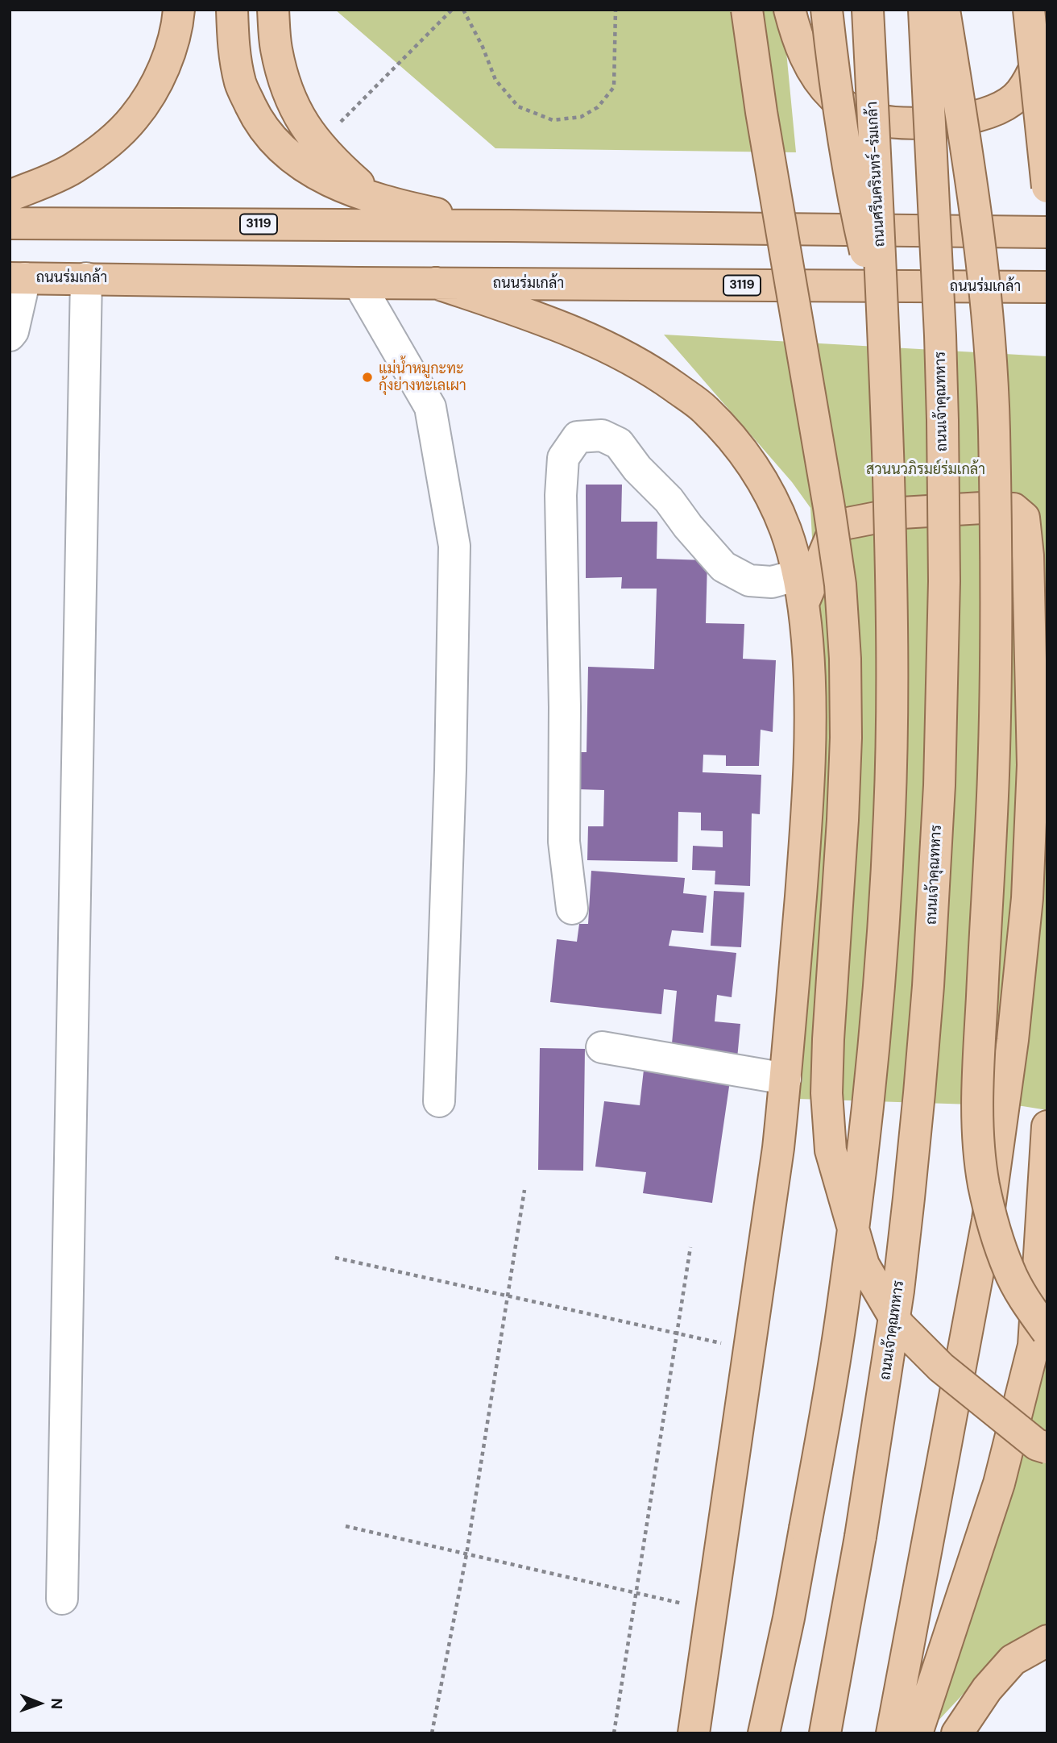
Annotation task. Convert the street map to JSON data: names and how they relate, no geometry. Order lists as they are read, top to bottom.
{
  "streets": {
    "main road": [
      "ถนนศรีนครินทร์-ร่มเกล้า",
      "3119",
      "ถนนร่มเกล้า",
      "ถนนเจ้าคุณทหาร"
    ]
  },
  "parks": ["สวนนวภิรมย์ร่มเกล้า"],
  "places": ["แม่น้ำหมูกะทะ กุ้งย่างทะเลเผา"],
  "north": "right"
}
